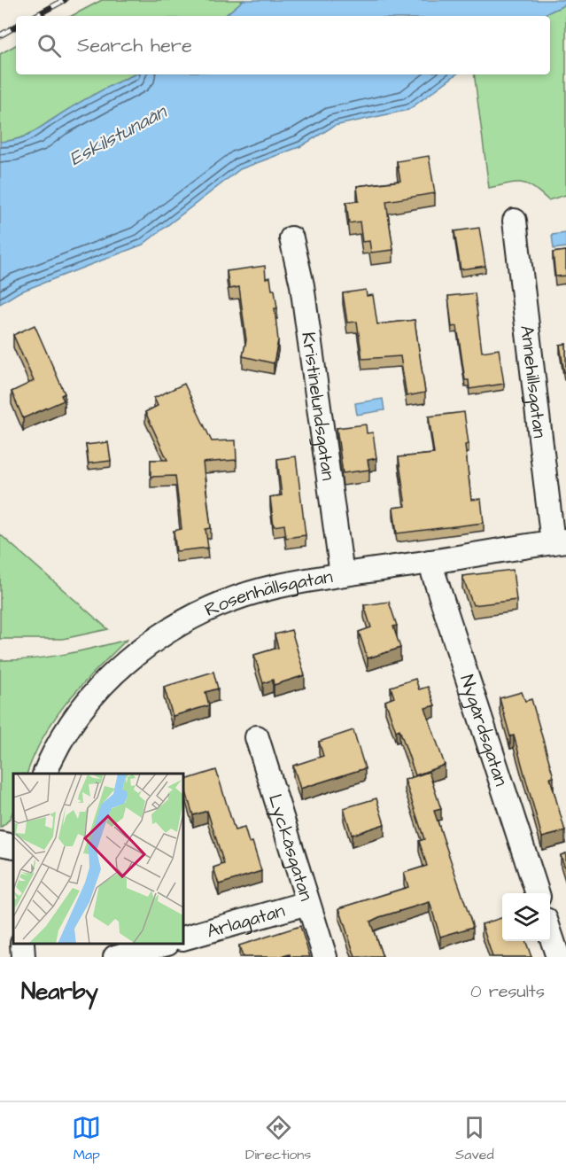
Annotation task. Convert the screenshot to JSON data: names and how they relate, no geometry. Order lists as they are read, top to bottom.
{
  "streets": {
    "street": [
      "Annehillsgatan",
      "Kristinelundsgatan",
      "Rosenhällsgatan",
      "Nygårdsgatan",
      "Lyckåsgatan",
      "Arlagatan"
    ]
  },
  "crossings": [
    ["Annehillsgatan", "Rosenhällsgatan"],
    ["Kristinelundsgatan", "Rosenhällsgatan"],
    ["Rosenhällsgatan", "Nygårdsgatan"],
    ["Lyckåsgatan", "Arlagatan"]
  ],
  "water": ["Eskilstunaån"],
  "page": {
    "search": "Search here",
    "heading": ["Nearby", "0 results"],
    "nav": ["Map", "Directions", "Saved"]
  }
}
